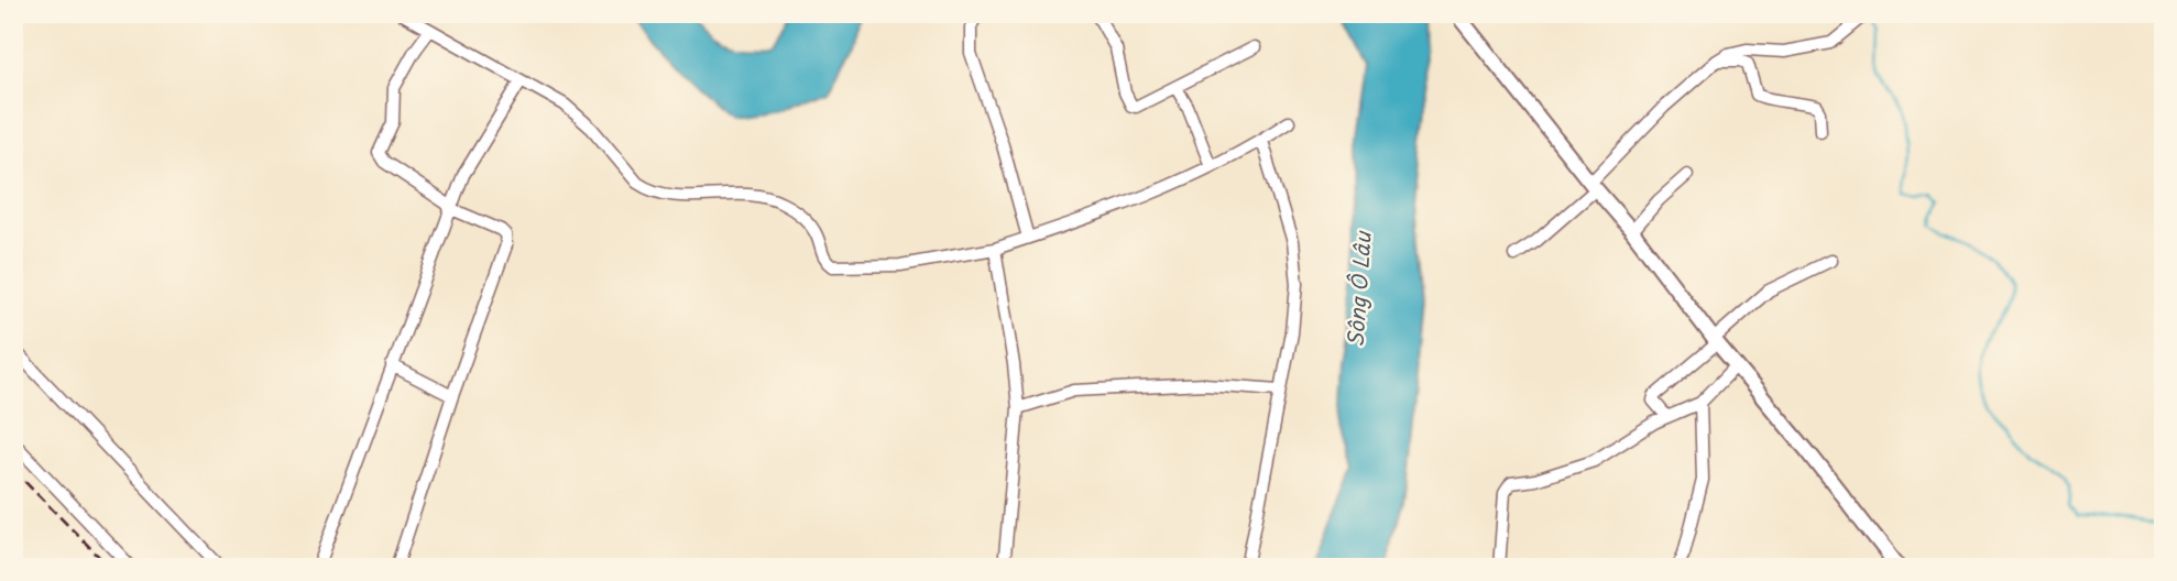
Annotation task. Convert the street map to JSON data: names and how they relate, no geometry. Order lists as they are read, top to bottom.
{
  "water": ["Sông Ô Lâu"]
}
